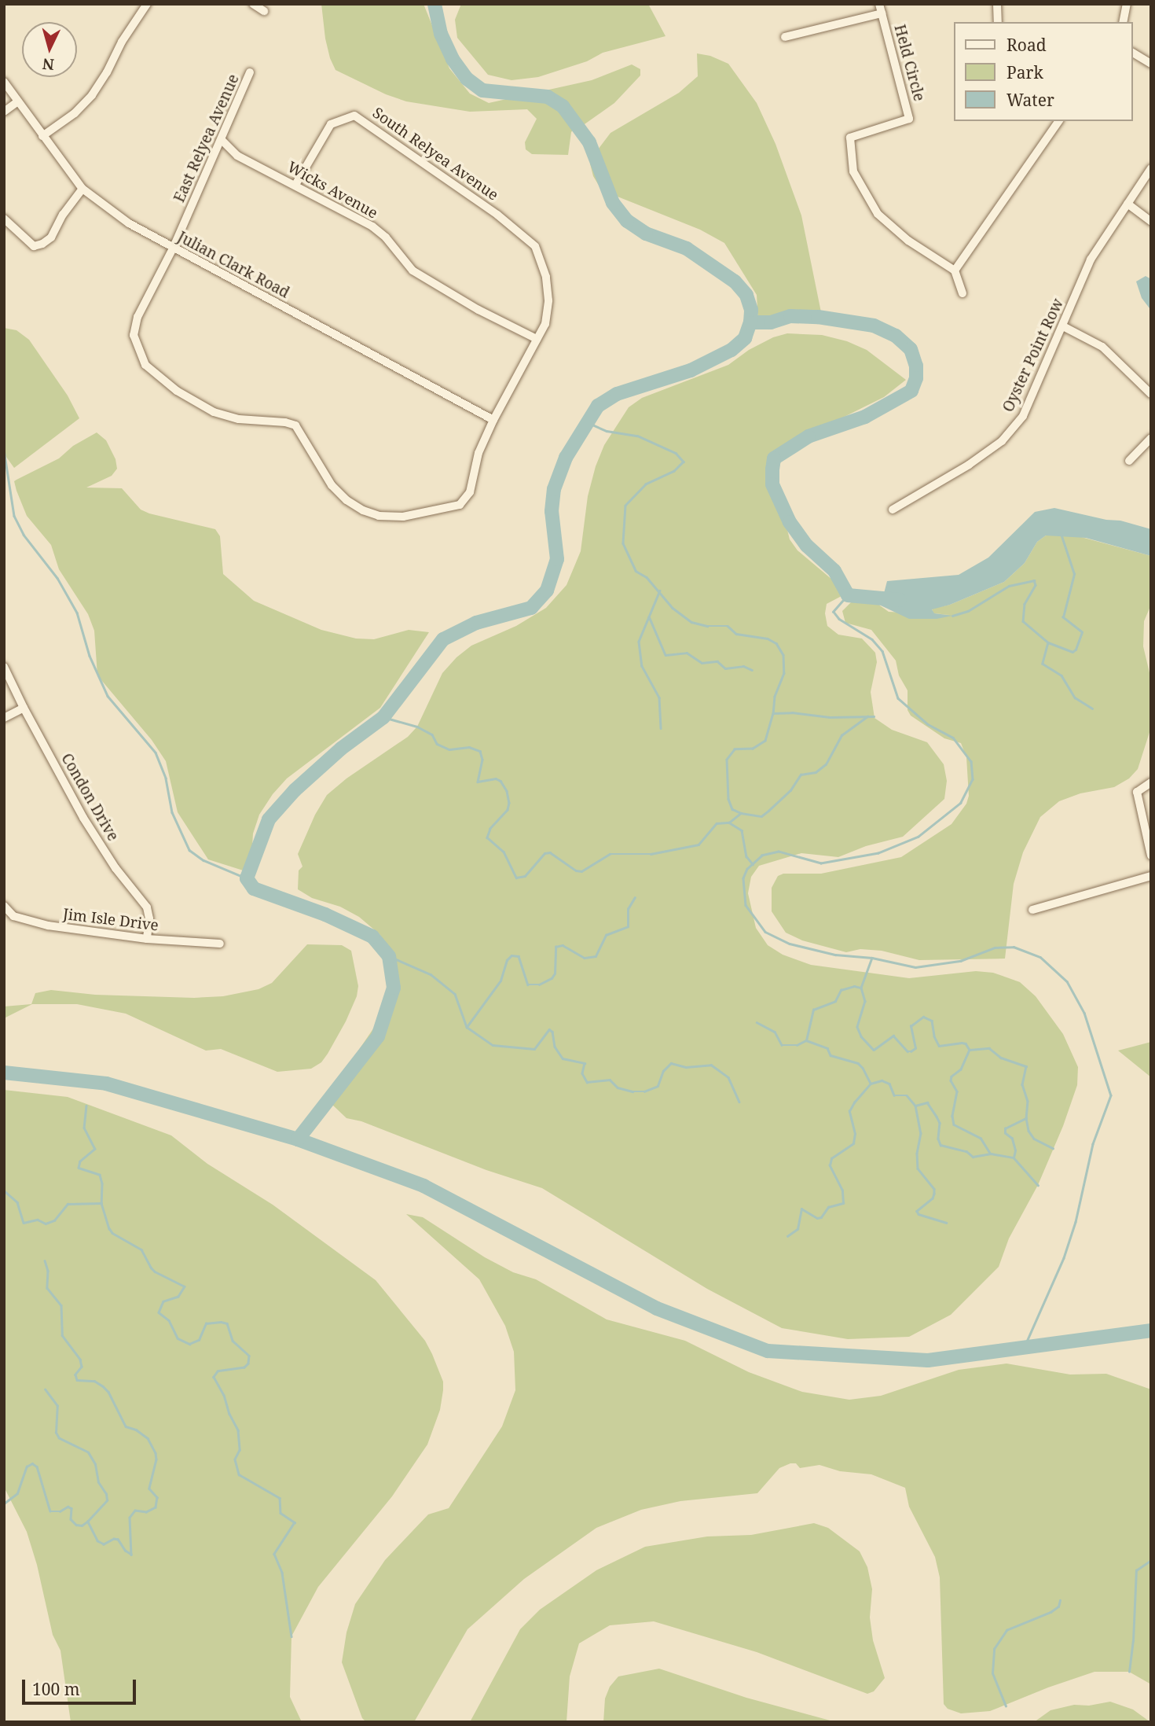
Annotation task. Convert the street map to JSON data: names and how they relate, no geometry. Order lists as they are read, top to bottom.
{
  "streets": {
    "street": [
      "Held Circle",
      "East Relyea Avenue",
      "South Relyea Avenue",
      "Wicks Avenue",
      "Julian Clark Road",
      "Oyster Point Row",
      "Condon Drive",
      "Jim Isle Drive"
    ]
  },
  "crossings": [
    ["East Relyea Avenue", "Wicks Avenue"],
    ["East Relyea Avenue", "Julian Clark Road"],
    ["South Relyea Avenue", "Wicks Avenue"],
    ["Condon Drive", "Jim Isle Drive"]
  ],
  "legend": ["Road", "Park", "Water"],
  "scale_bar": "100 m",
  "north": "bottom"
}
